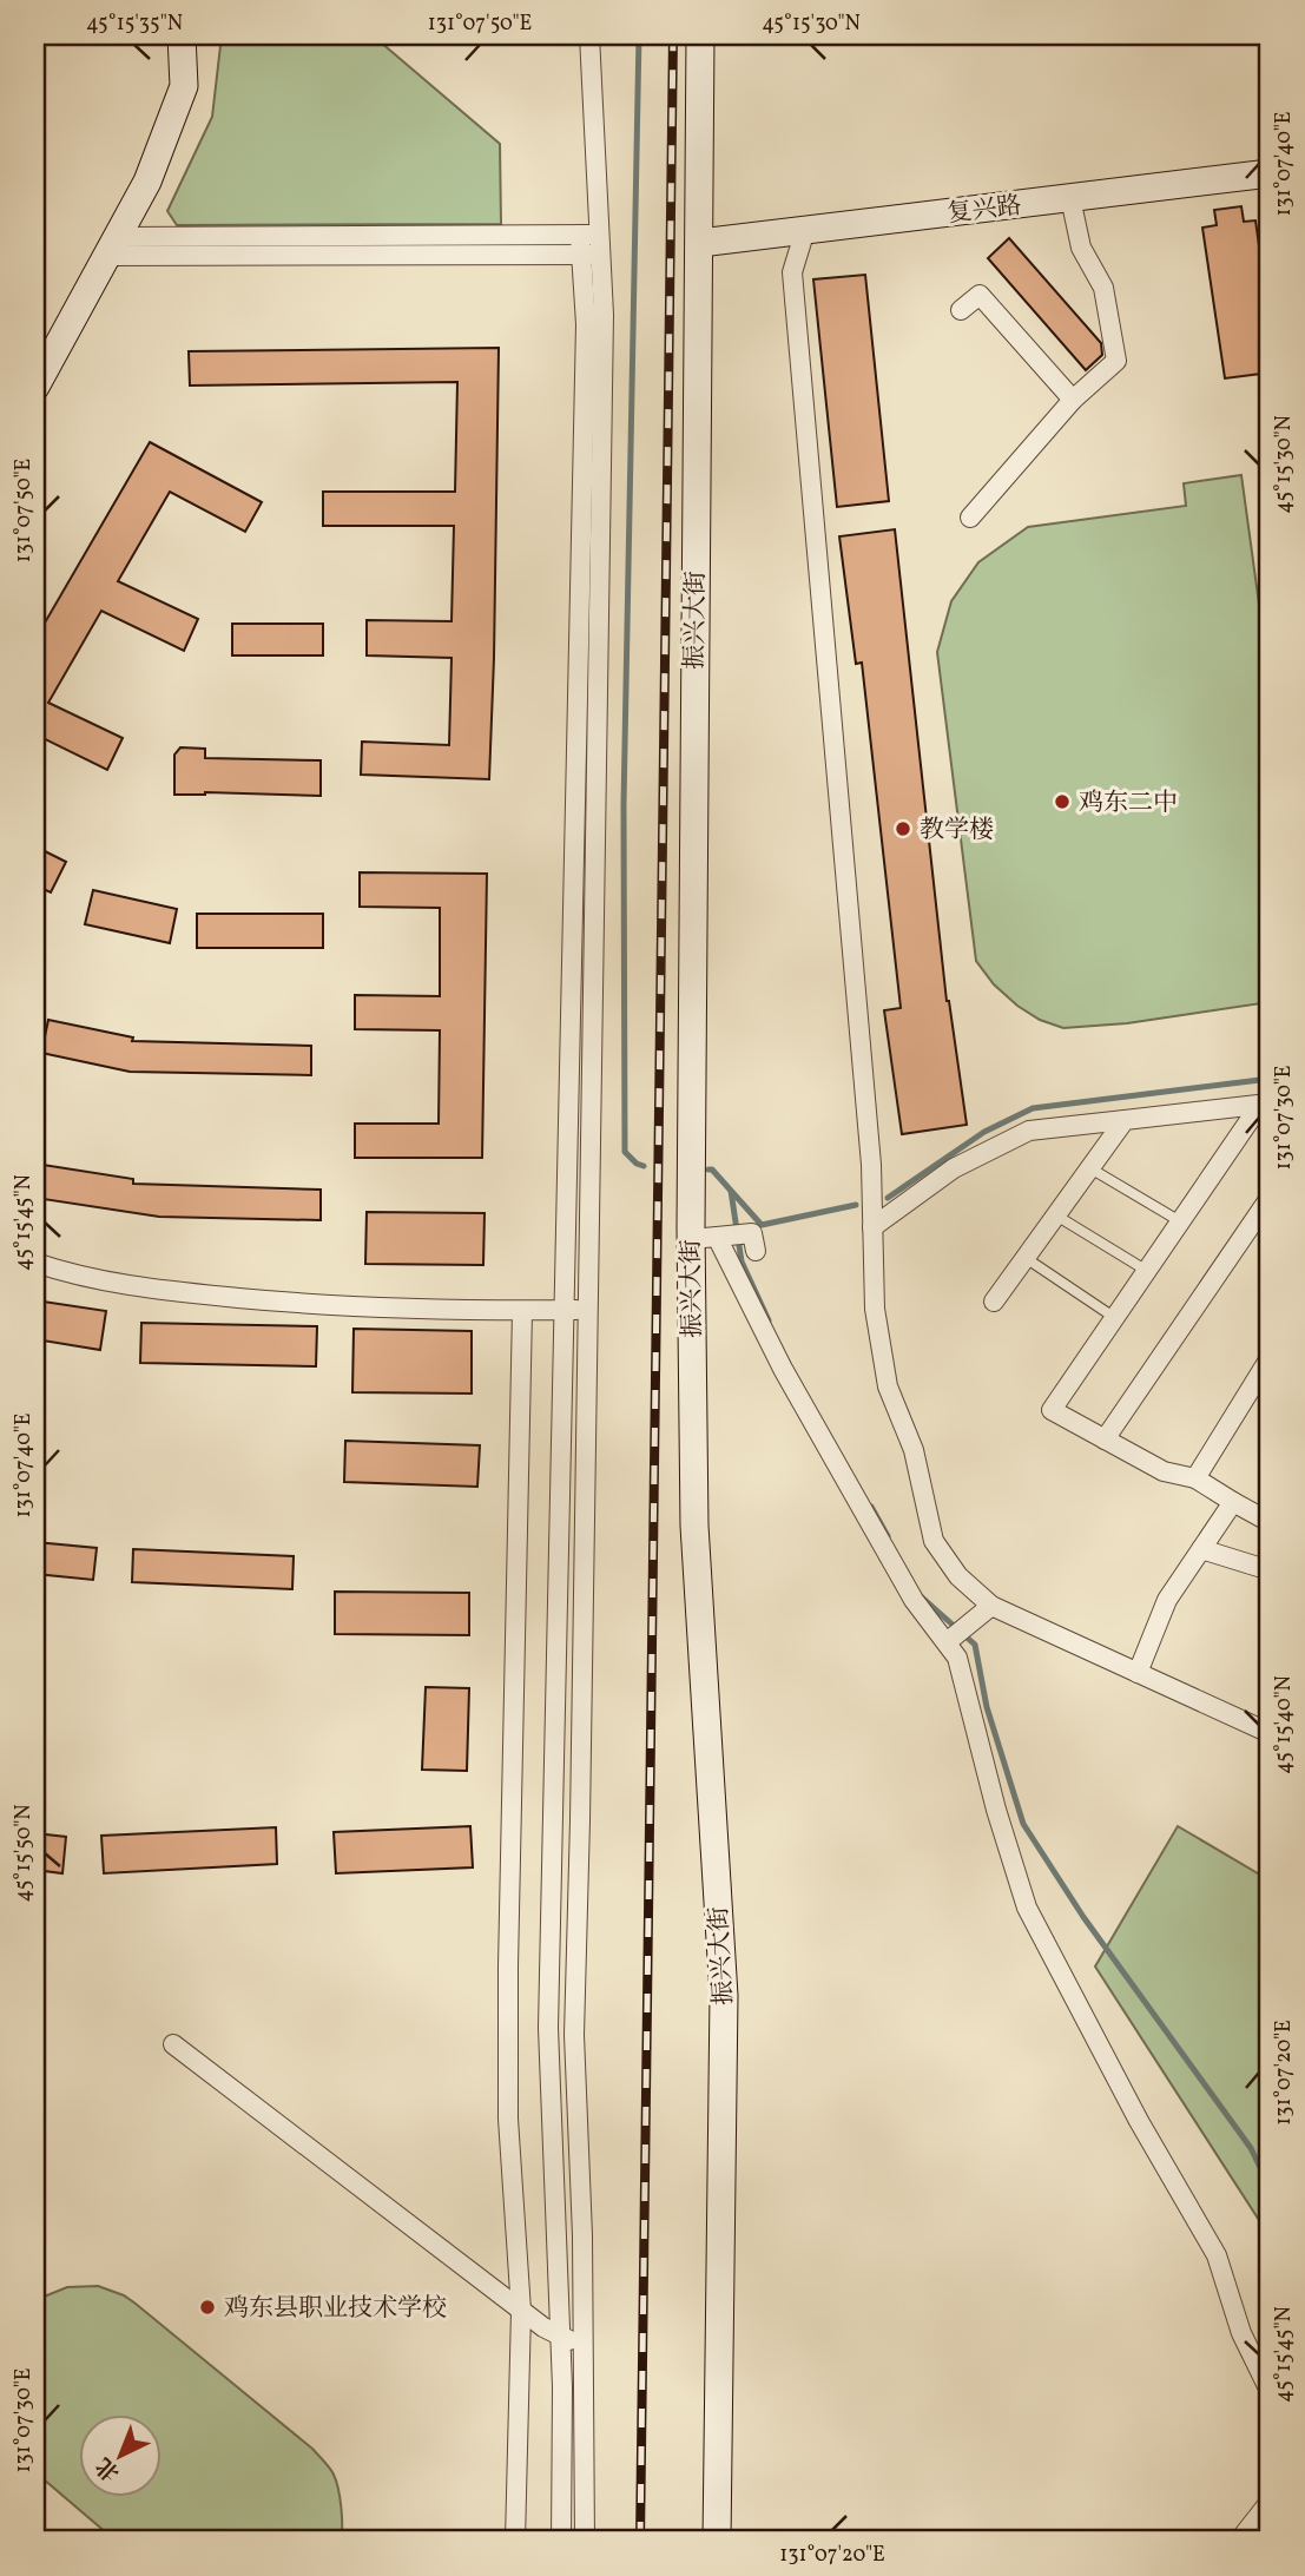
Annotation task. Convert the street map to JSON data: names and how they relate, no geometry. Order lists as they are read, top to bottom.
{
  "streets": {
    "street": ["复兴路", "振兴大街"]
  },
  "crossings": [
    ["复兴路", "振兴大街"]
  ],
  "places": ["鸡东二中", "教学楼", "鸡东县职业技术学校"],
  "north": "bottom left",
  "coordinates": [
    "45°15'35\"N",
    "131°07'50\"E",
    "45°15'30\"N",
    "131°07'40\"E",
    "131°07'30\"E",
    "45°15'45\"N",
    "45°15'40\"N",
    "45°15'50\"N",
    "131°07'20\"E"
  ]
}
